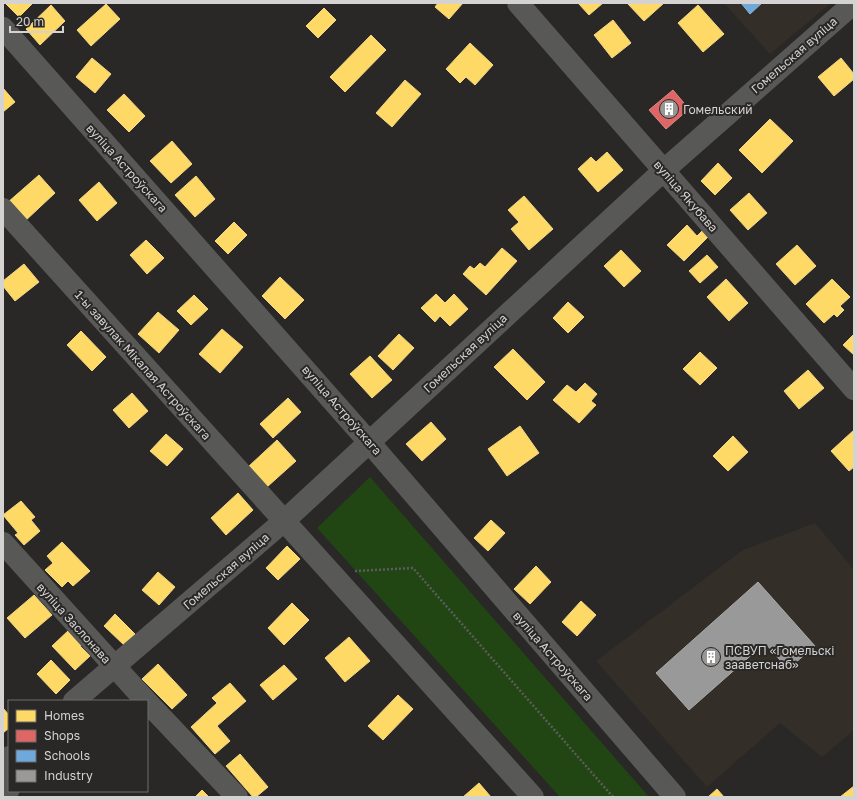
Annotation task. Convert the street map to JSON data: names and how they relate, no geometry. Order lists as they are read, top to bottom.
{
  "streets": {
    "street": [
      "Гомельская вуліца",
      "вуліца Астроўскага",
      "вуліца Якубава",
      "1-ы завулак Мікалая Астроўскага",
      "вуліца Заслонава"
    ]
  },
  "crossings": [
    ["Гомельская вуліца", "вуліца Астроўскага"],
    ["Гомельская вуліца", "вуліца Якубава"],
    ["Гомельская вуліца", "1-ы завулак Мікалая Астроўскага"],
    ["Гомельская вуліца", "вуліца Заслонава"]
  ],
  "places": {
    "building": ["Гомельский", "ПСВУП «Гомельскі зааветснаб»"]
  },
  "legend": [
    "Homes",
    "Shops",
    "Schools",
    "Industry"
  ],
  "scale_bar": "20 m"
}
